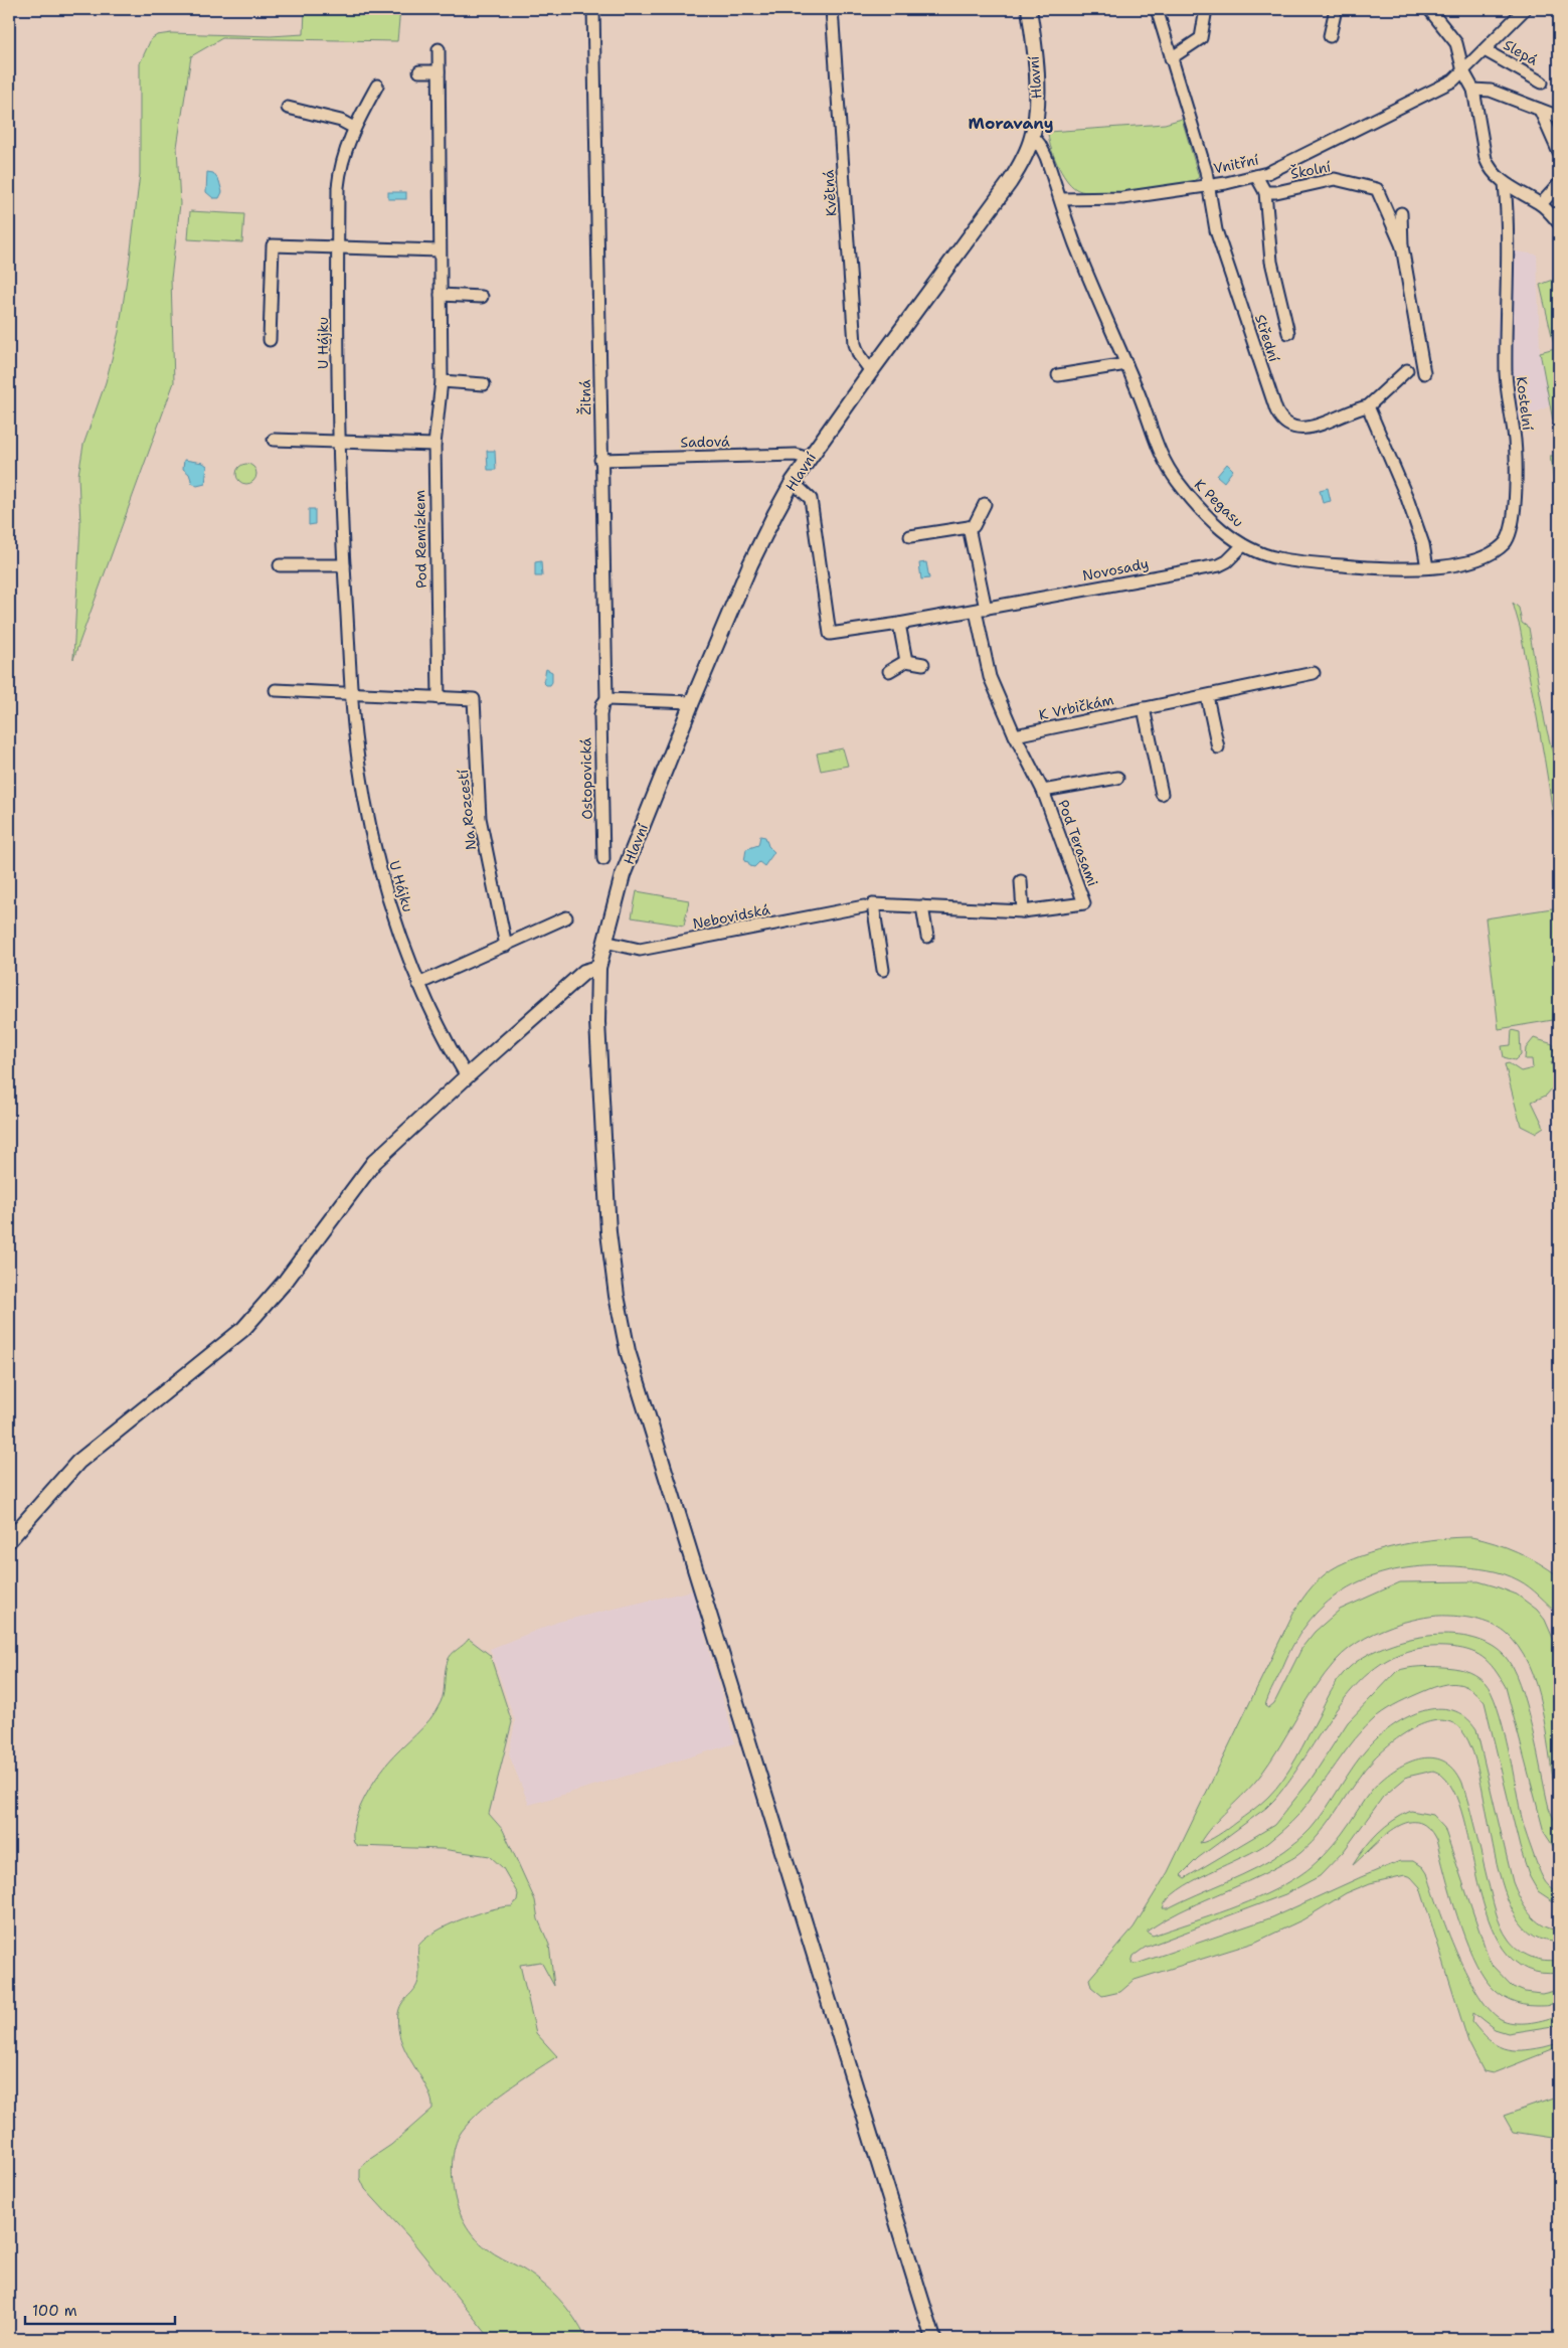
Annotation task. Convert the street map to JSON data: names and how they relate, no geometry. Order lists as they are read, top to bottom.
{
  "streets": {
    "street": [
      "Slepá",
      "Hlavní",
      "Vnitřní",
      "Školní",
      "Květná",
      "Střední",
      "U Hájku",
      "Žitná",
      "Kostelní",
      "Sadová",
      "K Pegasu",
      "Pod Remízkem",
      "Novosady",
      "K Vrbičkám",
      "Ostopovická",
      "Na Rozcestí",
      "Pod Terasami",
      "Nebovidská"
    ]
  },
  "crossings": [
    ["Slepá", "Vnitřní"],
    ["Hlavní", "Květná"],
    ["Hlavní", "Sadová"],
    ["Hlavní", "Novosady"],
    ["Hlavní", "Nebovidská"],
    ["Vnitřní", "Střední"],
    ["Vnitřní", "K Pegasu"],
    ["Školní", "Střední"],
    ["Žitná", "Sadová"],
    ["Žitná", "Ostopovická"],
    ["Kostelní", "K Pegasu"],
    ["K Pegasu", "Novosady"],
    ["Pod Remízkem", "Na Rozcestí"]
  ],
  "districts": ["Moravany"],
  "scale_bar": "100 m"
}
